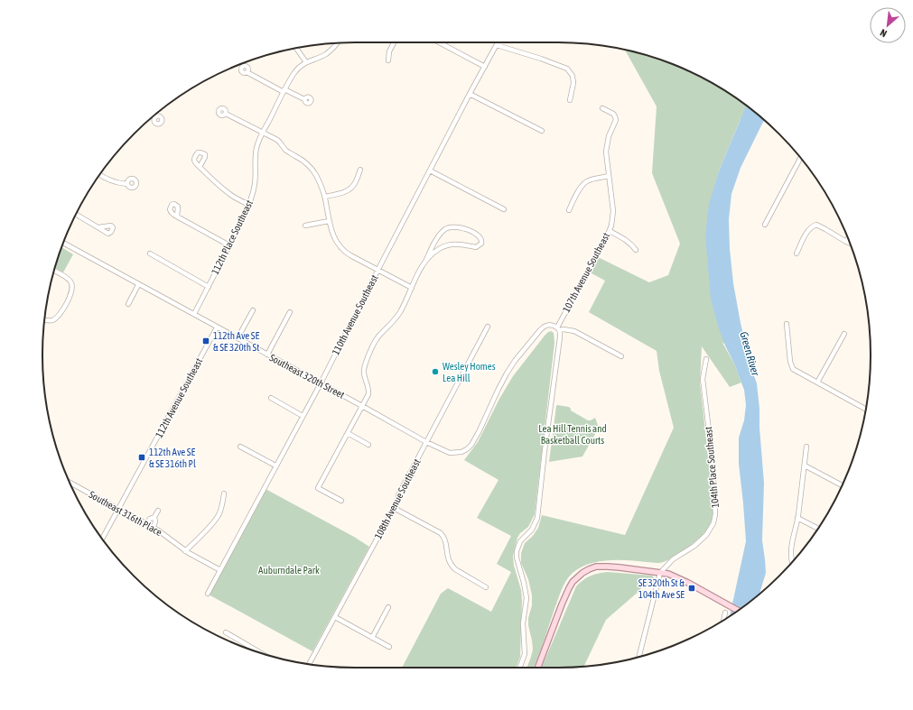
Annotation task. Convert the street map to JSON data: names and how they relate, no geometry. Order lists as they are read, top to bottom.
{
  "streets": {
    "street": [
      "112th Place Southeast",
      "107th Avenue Southeast",
      "110th Avenue Southeast",
      "Southeast 320th Street",
      "112th Avenue Southeast",
      "104th Place Southeast",
      "108th Avenue Southeast",
      "Southeast 316th Place"
    ]
  },
  "crossings": [
    ["112th Place Southeast", "Southeast 320th Street"],
    ["107th Avenue Southeast", "Southeast 320th Street"],
    ["110th Avenue Southeast", "Southeast 320th Street"],
    ["110th Avenue Southeast", "Southeast 316th Place"],
    ["Southeast 320th Street", "112th Avenue Southeast"],
    ["Southeast 320th Street", "108th Avenue Southeast"],
    ["112th Avenue Southeast", "Southeast 316th Place"]
  ],
  "water": ["Green River"],
  "parks": ["Lea Hill Tennis and Basketball Courts", "Auburndale Park"],
  "places": {
    "transit": ["112th Ave SE & SE 320th St", "112th Ave SE & SE 316th Pl", "SE 320th St & 104th Ave SE"],
    "other": ["Wesley Homes Lea Hill"]
  },
  "north": "bottom left"
}
